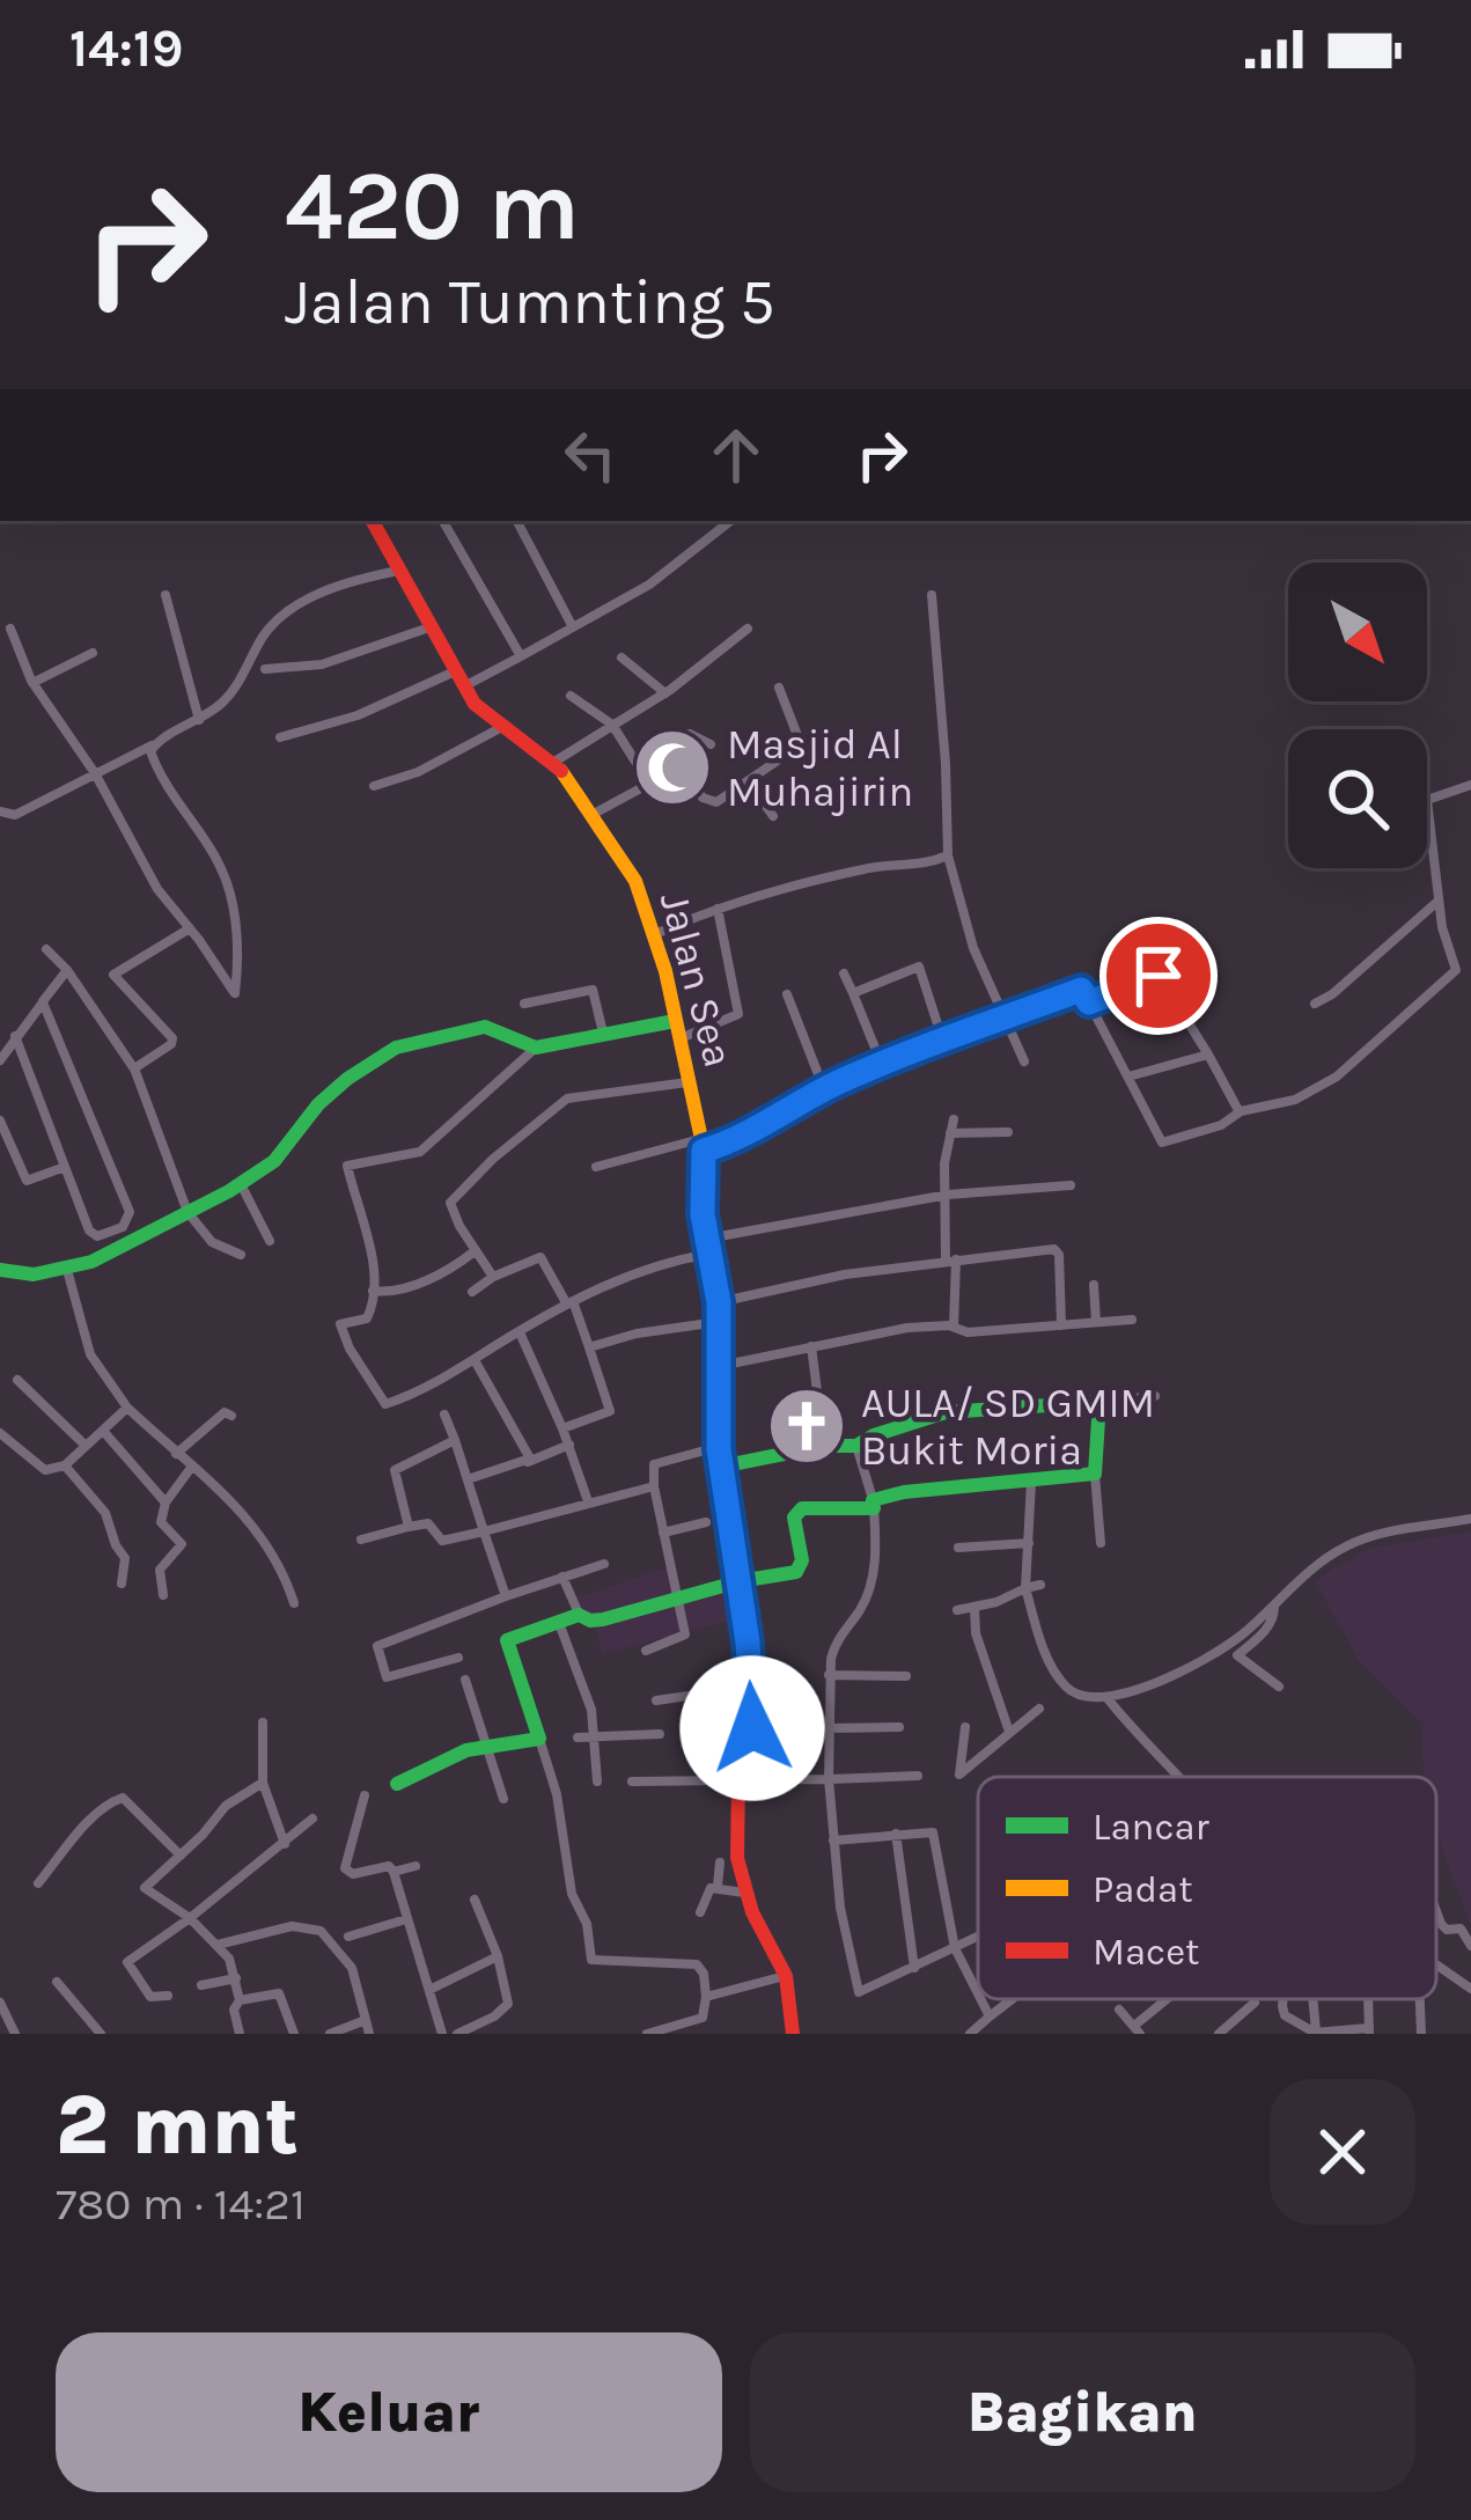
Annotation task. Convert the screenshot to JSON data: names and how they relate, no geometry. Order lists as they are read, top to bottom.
{
  "streets": {
    "street": ["Jalan Sea"]
  },
  "places": {
    "mosque": ["Masjid Al Muhajirin"],
    "church": ["AULA/ SD GMIM Bukit Moria"]
  },
  "legend": ["Lancar", "Padat", "Macet"],
  "north": "bottom right",
  "page": {
    "status": "14:19",
    "turn": ["420 m", "Jalan Tumnting 5"],
    "heading": ["2 mnt", "780 m · 14:21"],
    "buttons": ["Keluar", "Bagikan"]
  }
}
